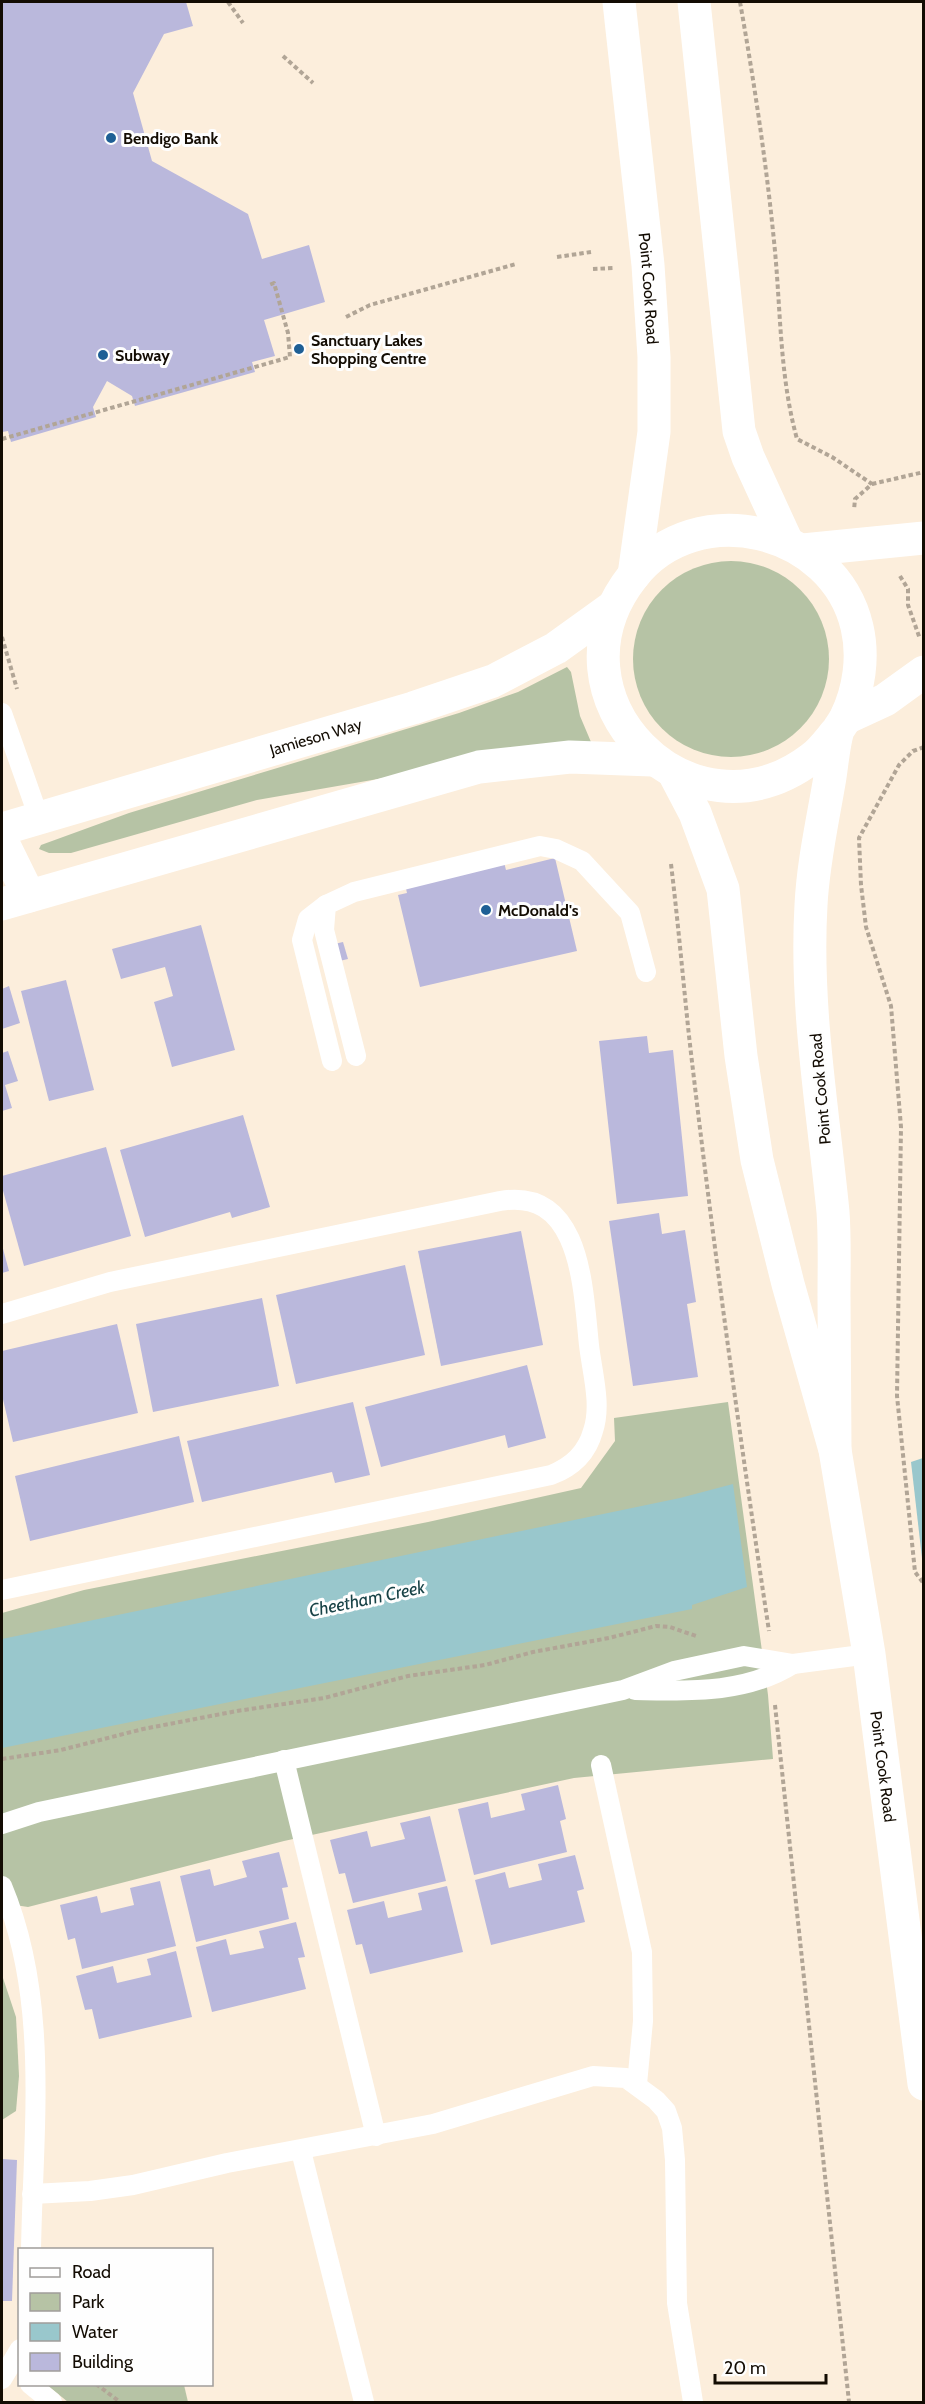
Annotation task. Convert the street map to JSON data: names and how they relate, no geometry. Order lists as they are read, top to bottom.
{
  "streets": {
    "main road": ["Point Cook Road", "Jamieson Way"]
  },
  "water": ["Cheetham Creek"],
  "places": [
    "Bendigo Bank",
    "Sanctuary Lakes Shopping Centre",
    "Subway",
    "McDonald's"
  ],
  "legend": [
    "Road",
    "Park",
    "Water",
    "Building"
  ],
  "scale_bar": "20 m"
}
